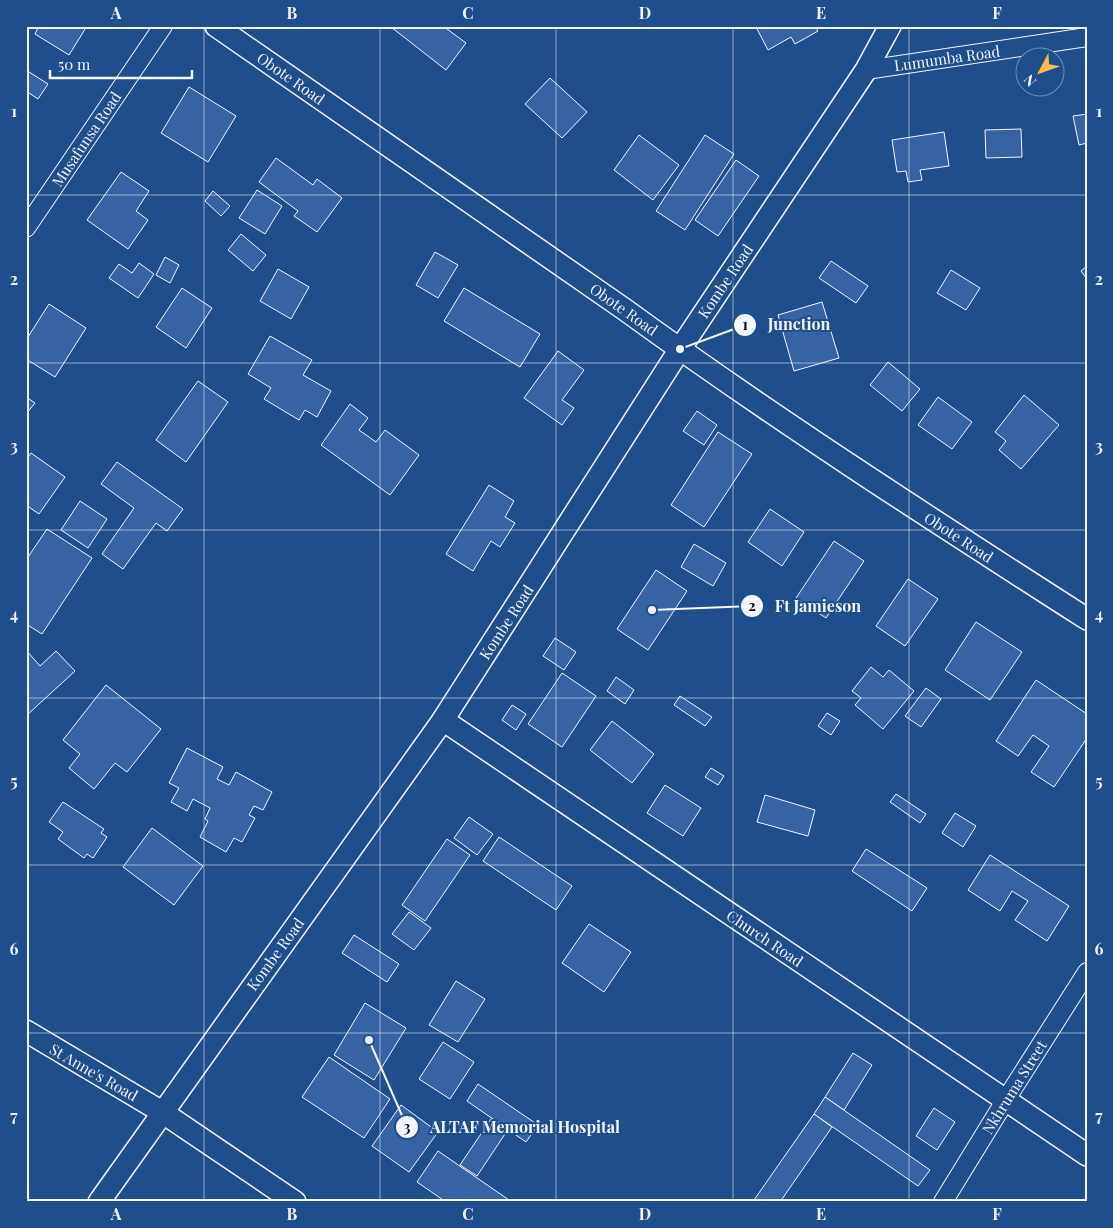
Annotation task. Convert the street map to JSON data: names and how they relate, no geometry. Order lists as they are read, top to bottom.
{
  "streets": {
    "street": [
      "Lumumba Road",
      "Obote Road",
      "Musafunsa Road",
      "Kombe Road",
      "Church Road",
      "St Anne's Road",
      "Nkhruma Street"
    ]
  },
  "crossings": [
    ["Lumumba Road", "Kombe Road"],
    ["Obote Road", "Kombe Road"],
    ["Kombe Road", "Church Road"],
    ["Kombe Road", "St Anne's Road"],
    ["Church Road", "Nkhruma Street"]
  ],
  "places": ["Junction", "Ft Jamieson", "ALTAF Memorial Hospital"],
  "scale_bar": "50 m",
  "north": "bottom left",
  "grid": {
    "columns": [
      "A",
      "B",
      "C",
      "D",
      "E",
      "F"
    ],
    "rows": [
      "1",
      "2",
      "3",
      "4",
      "5",
      "6",
      "7"
    ]
  }
}
